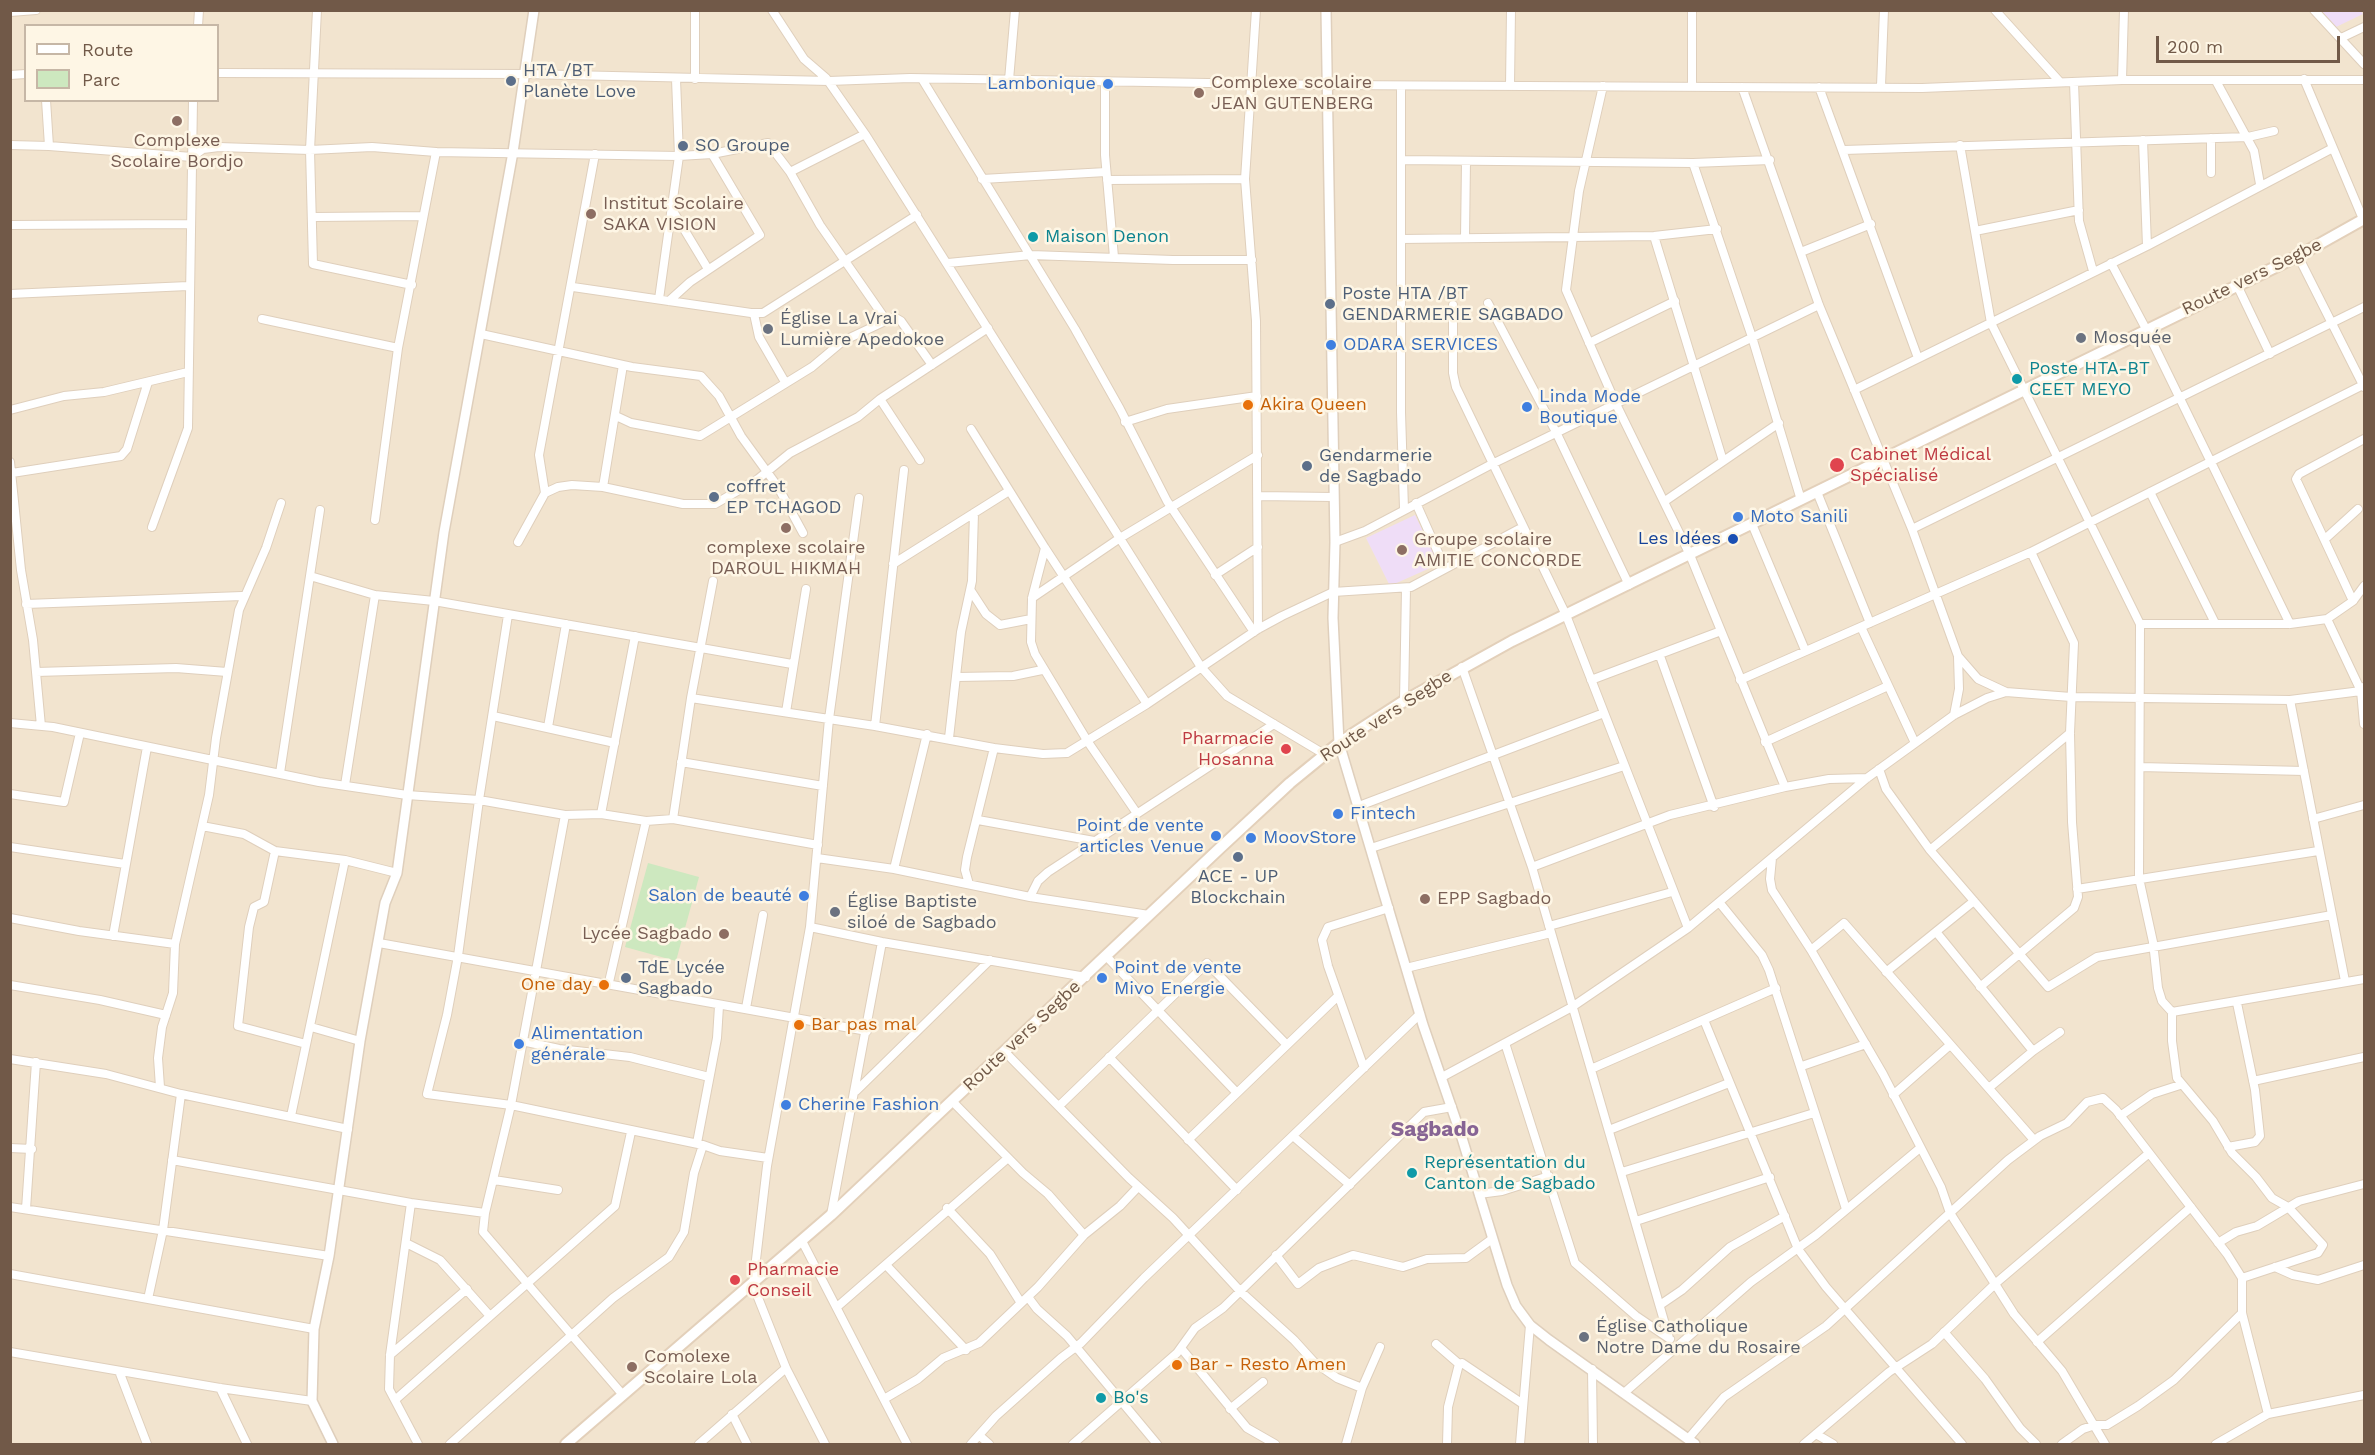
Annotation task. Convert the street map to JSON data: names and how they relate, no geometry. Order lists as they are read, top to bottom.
{
  "streets": {
    "main road": ["Route vers Segbe"]
  },
  "districts": ["Sagbado"],
  "places": [
    "HTA /BT Planète Love",
    "Lambonique",
    "Complexe scolaire JEAN GUTENBERG",
    "Complexe Scolaire Bordjo",
    "SO Groupe",
    "Institut Scolaire SAKA VISION",
    "Maison Denon",
    "Poste HTA /BT GENDARMERIE SAGBADO",
    "Église La Vrai Lumière Apedokoe",
    "Mosquée",
    "ODARA SERVICES",
    "Poste HTA-BT CEET MEYO",
    "Akira Queen",
    "Linda Mode Boutique",
    "Cabinet Médical Spécialisé",
    "Gendarmerie de Sagbado",
    "coffret EP TCHAGOD",
    "Moto Sanili",
    "complexe scolaire DAROUL HIKMAH",
    "Les Idées",
    "Groupe scolaire AMITIE CONCORDE",
    "Pharmacie Hosanna",
    "Fintech",
    "Point de vente articles Venue",
    "MoovStore",
    "ACE - UP Blockchain",
    "Salon de beauté",
    "EPP Sagbado",
    "Église Baptiste siloé de Sagbado",
    "Lycée Sagbado",
    "TdE Lycée Sagbado",
    "Point de vente Mivo Energie",
    "One day",
    "Bar pas mal",
    "Alimentation générale",
    "Cherine Fashion",
    "Représentation du Canton de Sagbado",
    "Pharmacie Conseil",
    "Église Catholique Notre Dame du Rosaire",
    "Bar - Resto Amen",
    "Comolexe Scolaire Lola",
    "Bo's"
  ],
  "legend": ["Route", "Parc"],
  "scale_bar": "200 m"
}
